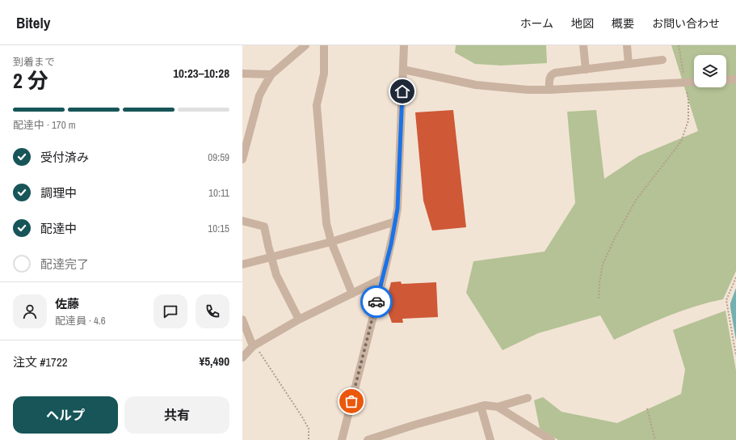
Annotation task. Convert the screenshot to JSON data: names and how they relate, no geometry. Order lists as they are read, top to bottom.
{
  "page": {
    "header": "Bitely",
    "nav": [
      "ホーム",
      "地図",
      "概要",
      "お問い合わせ"
    ],
    "heading": ["2 分", "到着まで", "10:23–10:28"],
    "panel": [
      "佐藤",
      "配達員 · 4.6",
      "注文 #1722",
      "¥5,490"
    ],
    "bar": "配達中 · 170 m",
    "list": [
      ["受付済み", "09:59"],
      ["調理中", "10:11"],
      ["配達中", "10:15"],
      "配達完了"
    ],
    "buttons": ["ヘルプ", "共有"]
  }
}
